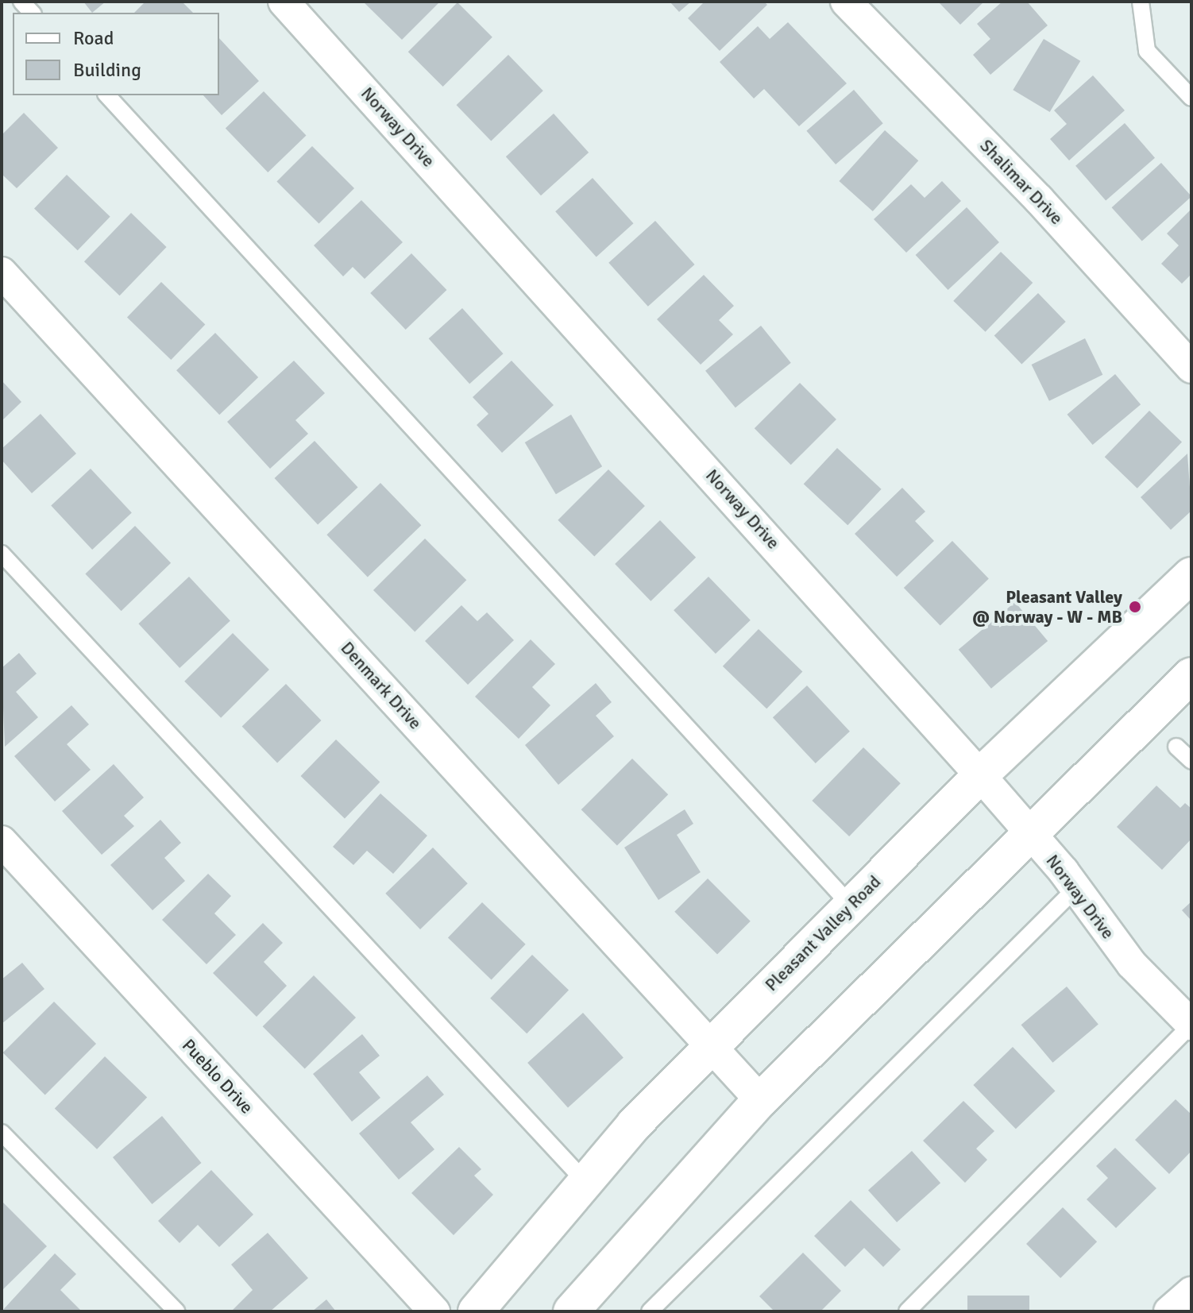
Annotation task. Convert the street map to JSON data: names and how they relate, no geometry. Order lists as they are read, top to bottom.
{
  "streets": {
    "main road": ["Pleasant Valley Road"],
    "street": [
      "Norway Drive",
      "Shalimar Drive",
      "Denmark Drive",
      "Pueblo Drive"
    ]
  },
  "crossings": [
    ["Norway Drive", "Pleasant Valley Road"],
    ["Denmark Drive", "Pleasant Valley Road"]
  ],
  "places": ["Pleasant Valley @ Norway - W - MB"],
  "legend": ["Road", "Building"]
}
